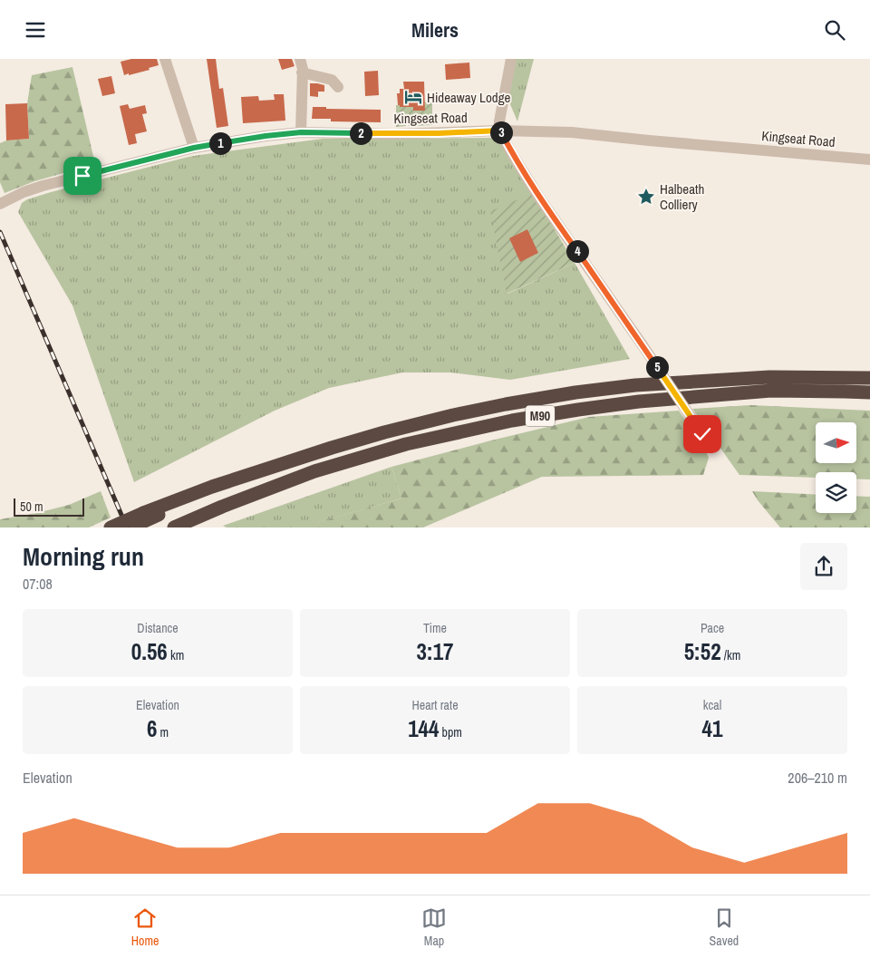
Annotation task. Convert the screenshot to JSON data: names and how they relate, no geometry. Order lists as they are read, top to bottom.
{
  "streets": {
    "highway": ["M90"],
    "street": ["Kingseat Road"]
  },
  "places": {
    "hotel": ["Hideaway Lodge"],
    "place": ["Halbeath Colliery"]
  },
  "scale_bar": "50 m",
  "north": "right",
  "page": {
    "header": "Milers",
    "pins": [
      "3",
      "2",
      "1",
      "4",
      "5"
    ],
    "scale": "50 m",
    "heading": ["Morning run", "07:08"],
    "stats": [
      ["Distance", "0.56 km"],
      ["Time", "3:17"],
      ["Pace", "5:52 /km"],
      ["Elevation", "6 m"],
      ["Heart rate", "144 bpm"],
      ["kcal", "41"]
    ],
    "chart": ["Elevation", "206–210 m"],
    "tabs": ["Home", "Map", "Saved"]
  }
}
